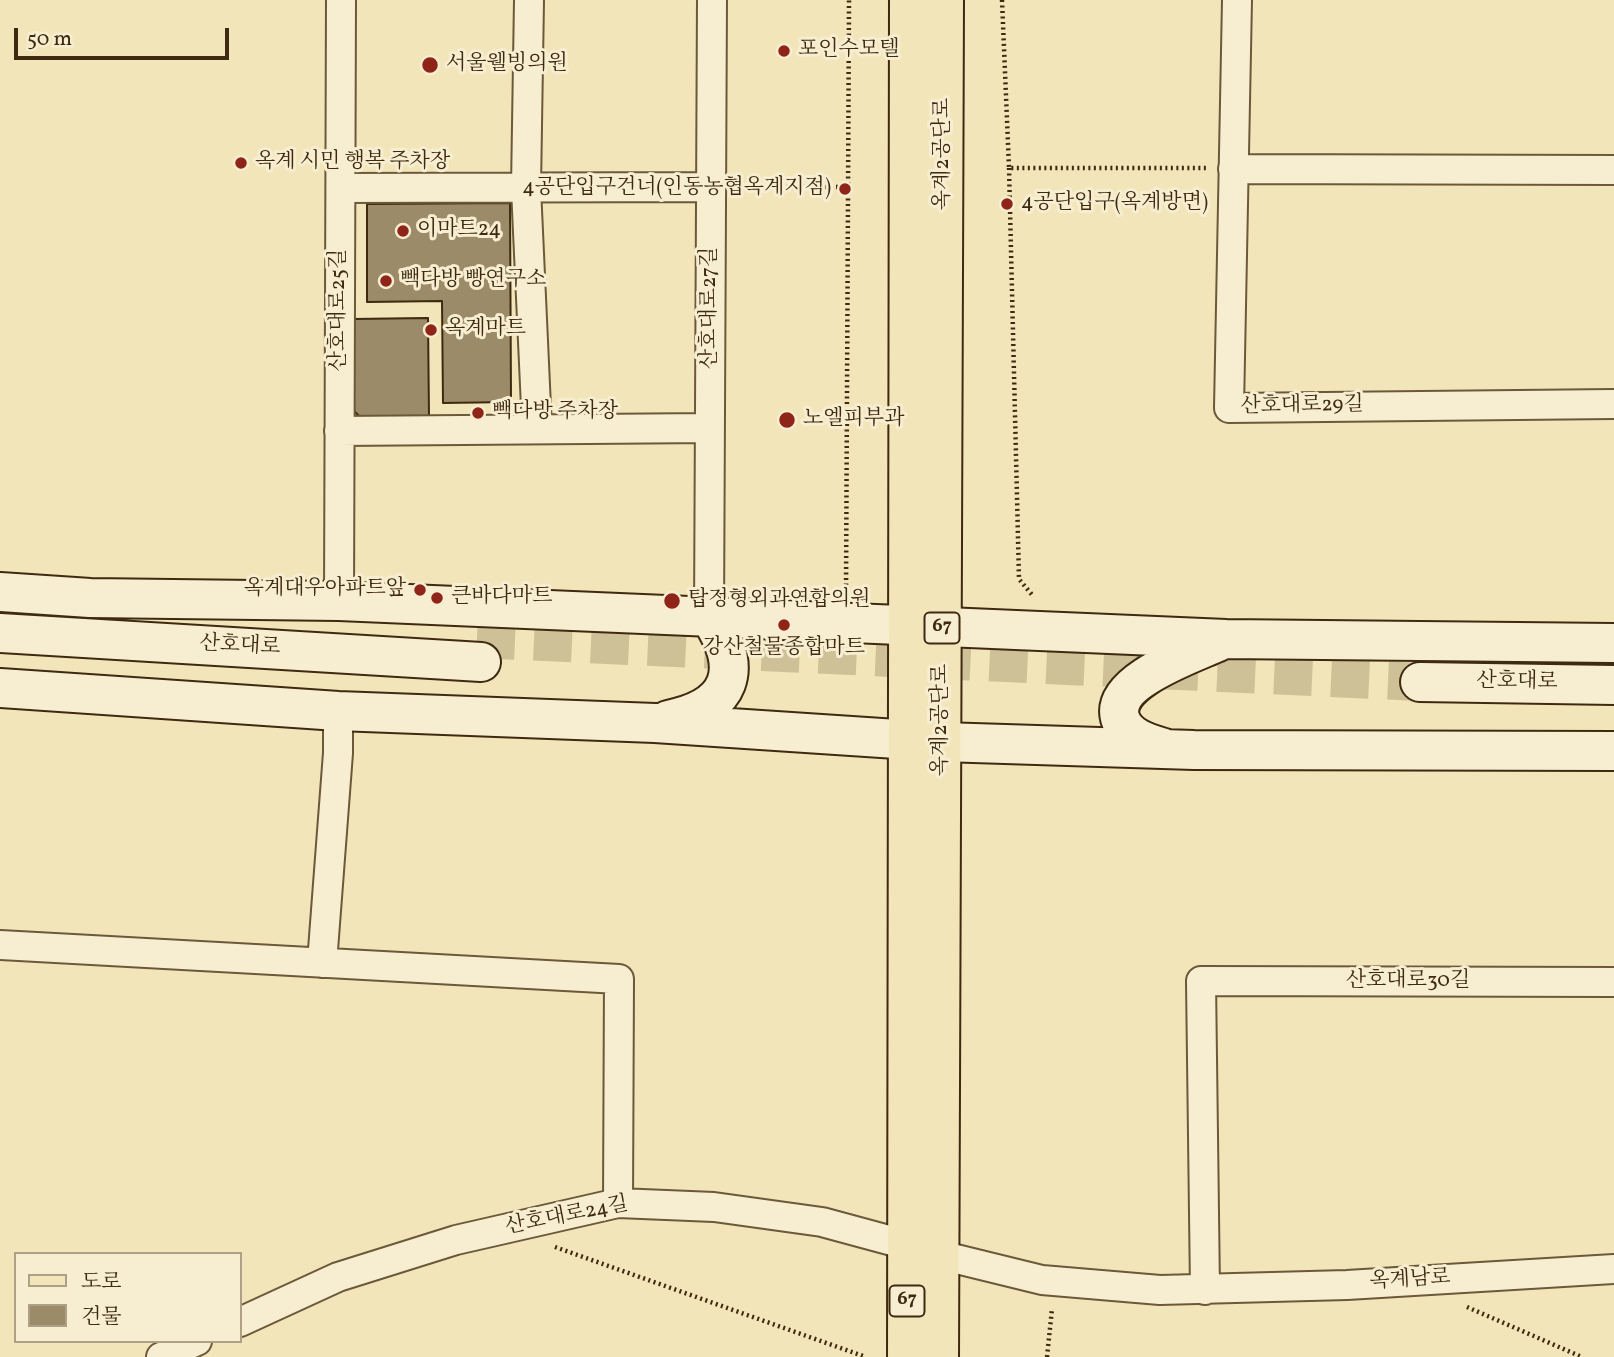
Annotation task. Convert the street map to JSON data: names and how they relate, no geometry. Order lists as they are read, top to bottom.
{
  "streets": {
    "main road": ["옥계2공단로", "67"],
    "street": [
      "산호대로27길",
      "산호대로25길",
      "산호대로29길",
      "산호대로",
      "산호대로30길",
      "산호대로24길",
      "옥계남로"
    ]
  },
  "crossings": [
    ["옥계2공단로", "산호대로24길"],
    ["옥계2공단로", "옥계남로"],
    ["산호대로30길", "옥계남로"],
    ["산호대로24길", "옥계남로"]
  ],
  "places": [
    "포인수모텔",
    "서울웰빙의원",
    "옥계 시민 행복 주차장",
    "4공단입구건너(인동농협옥계지점)",
    "4공단입구(옥계방면)",
    "이마트24",
    "빽다방 빵연구소",
    "옥계마트",
    "빽다방 주차장",
    "노엘피부과",
    "옥계대우아파트앞",
    "큰바다마트",
    "탑정형외과연합의원",
    "강산철물종합마트"
  ],
  "legend": ["도로", "건물"],
  "scale_bar": "50 m"
}
